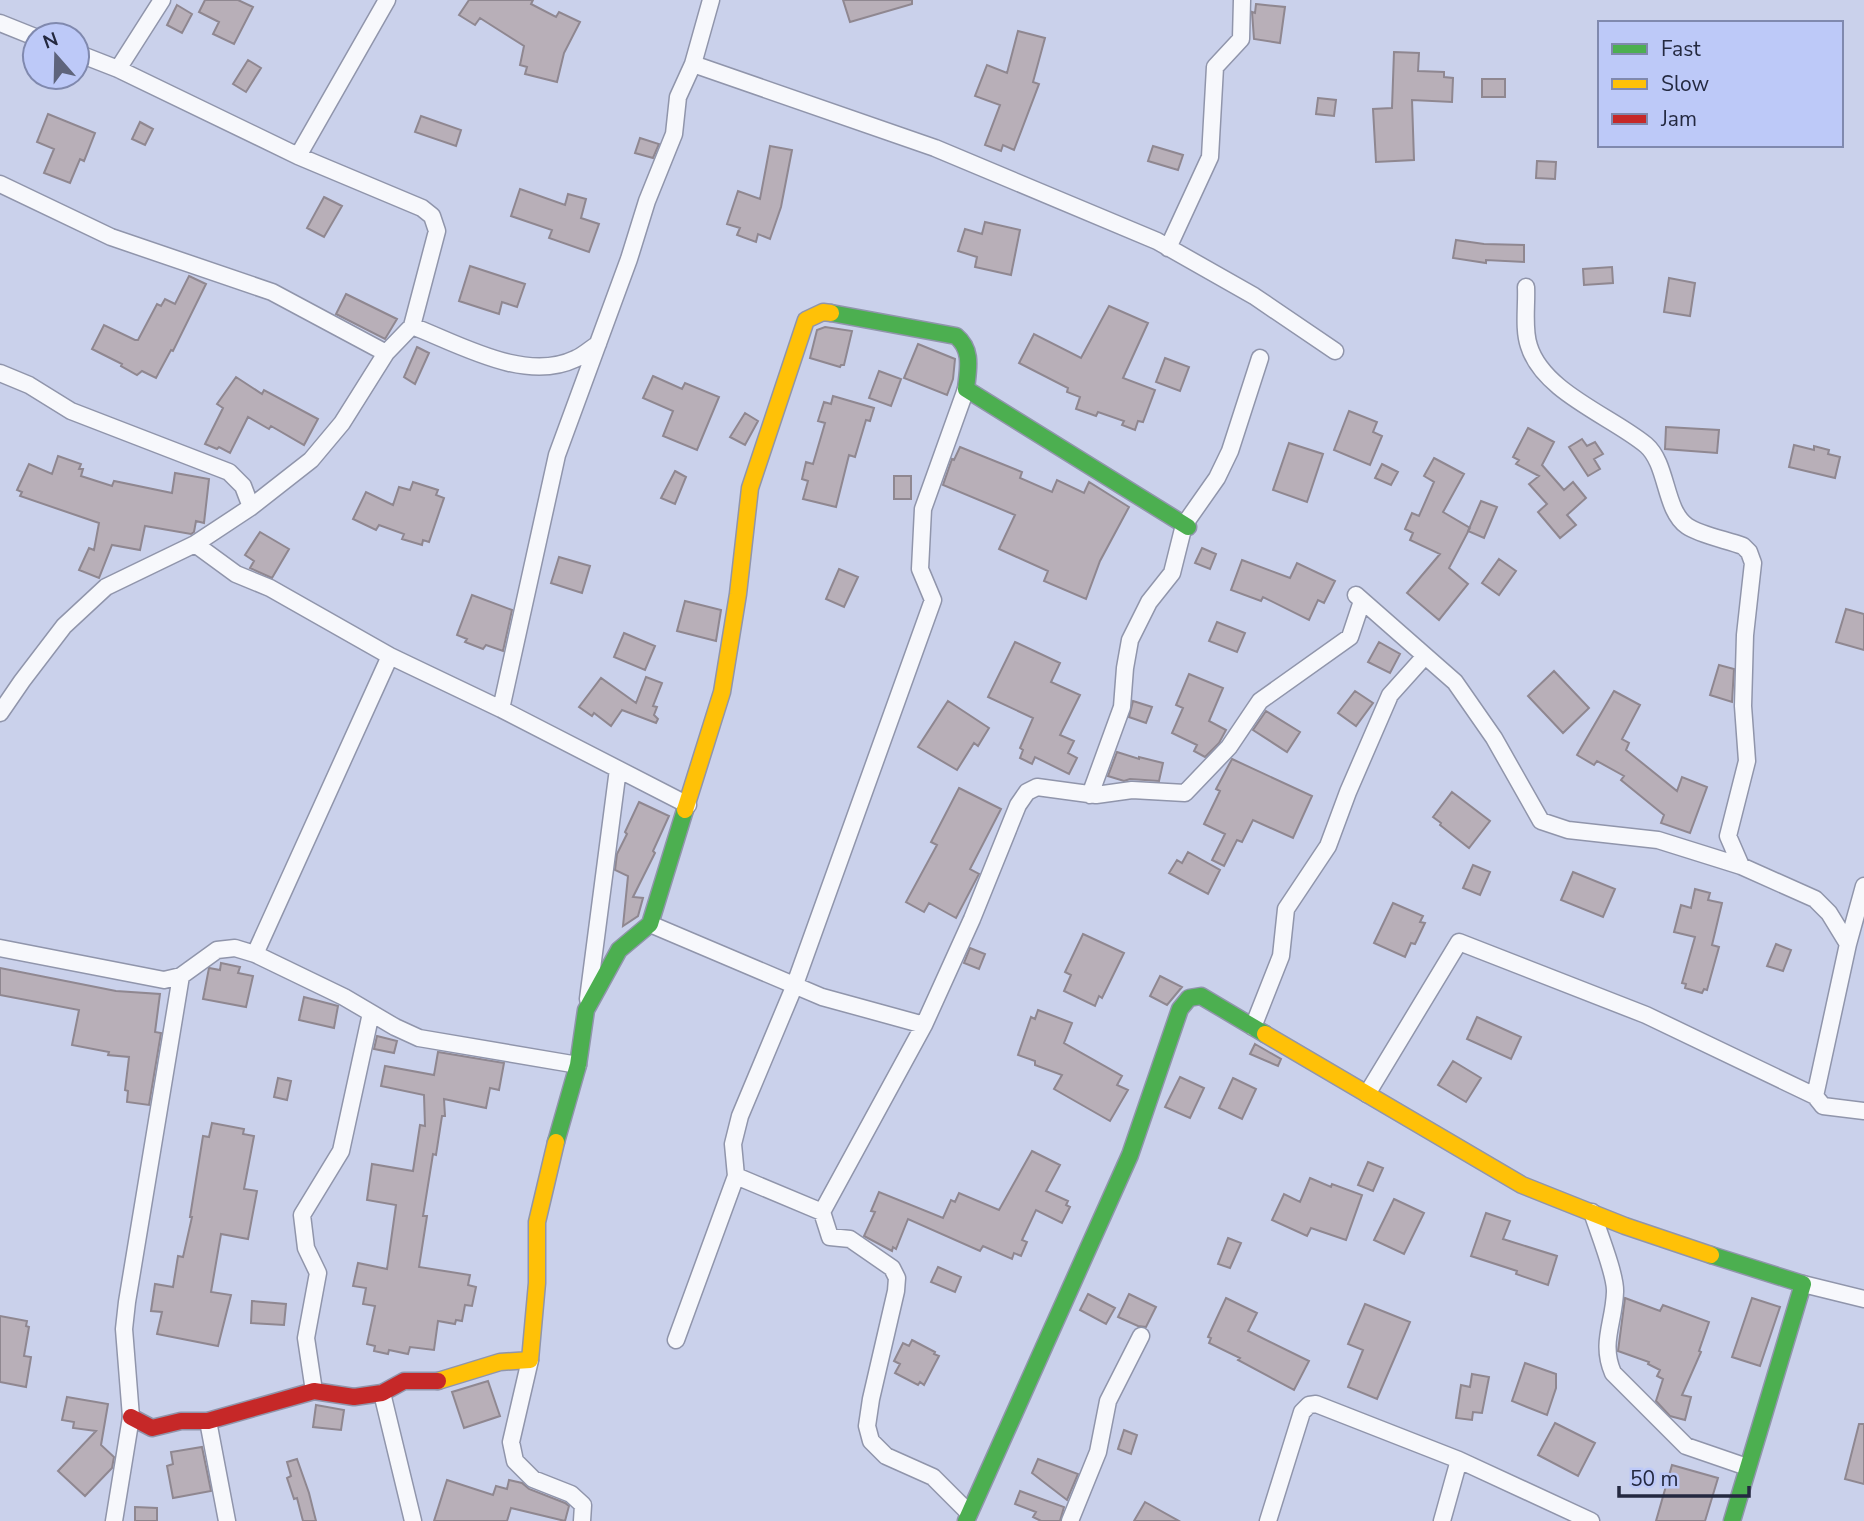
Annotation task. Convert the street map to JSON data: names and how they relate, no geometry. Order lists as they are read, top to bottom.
{
  "legend": ["Fast", "Slow", "Jam"],
  "scale_bar": "50 m",
  "north": "top"
}
